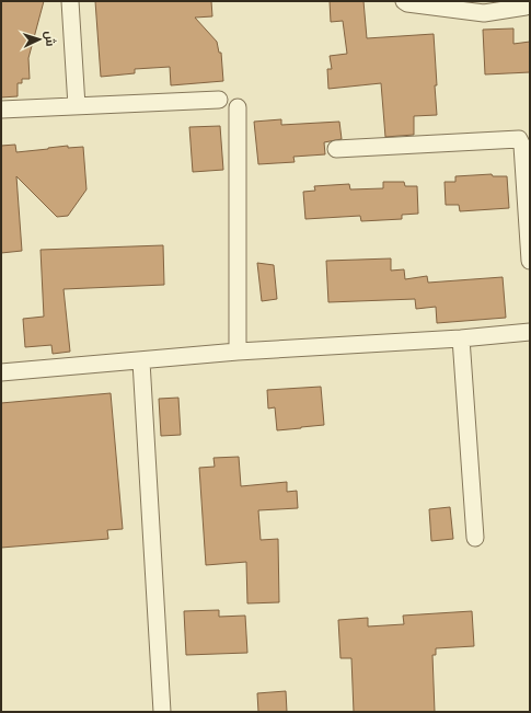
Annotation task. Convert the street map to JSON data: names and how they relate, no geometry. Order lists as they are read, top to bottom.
{
  "north": "right"
}
